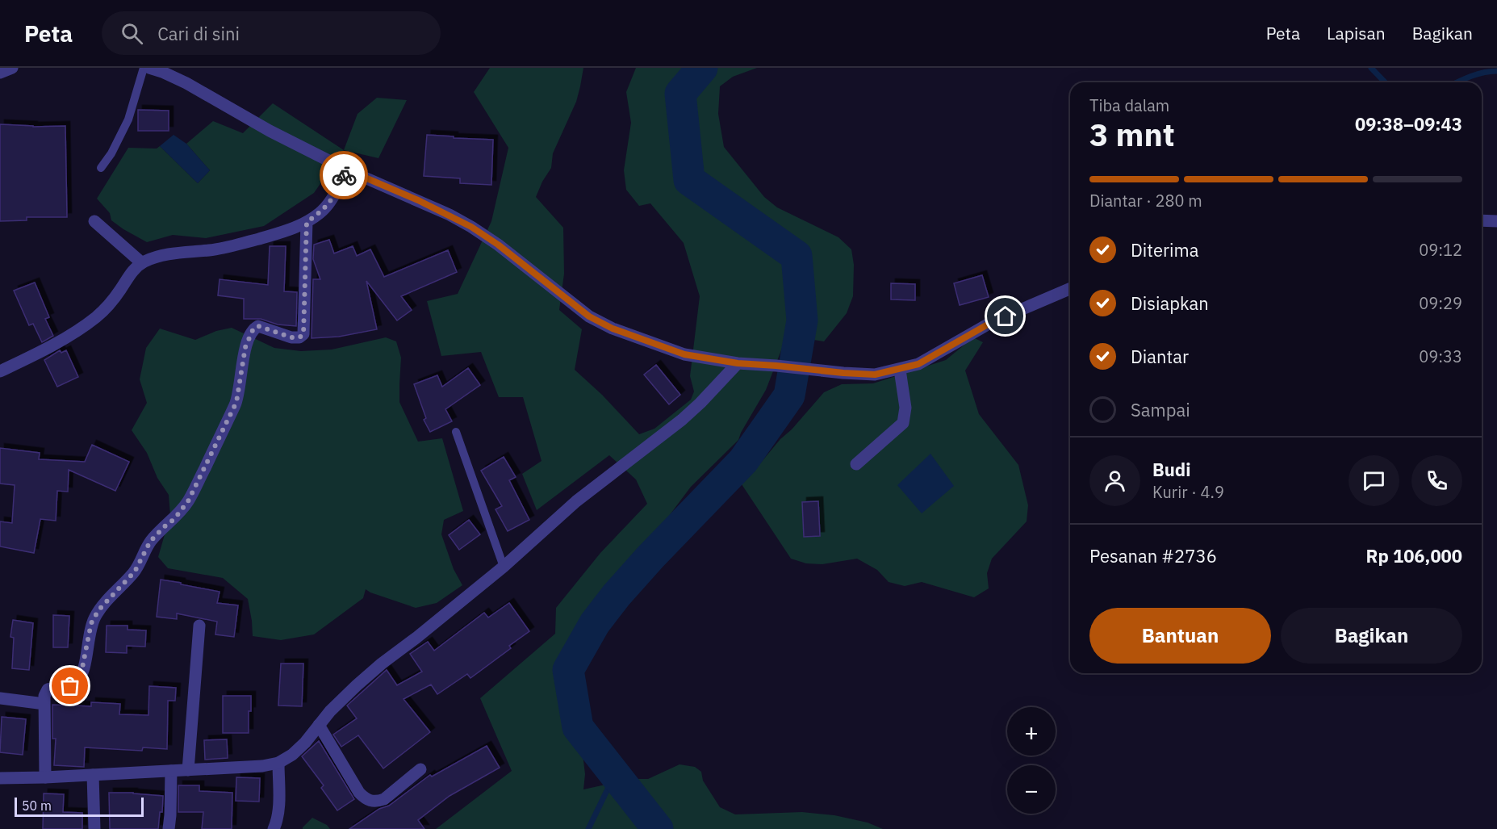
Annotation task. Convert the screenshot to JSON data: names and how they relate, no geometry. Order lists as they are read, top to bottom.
{
  "scale_bar": "50 m",
  "page": {
    "header": "Peta",
    "search": "Cari di sini",
    "nav": ["Peta", "Lapisan", "Bagikan"],
    "heading": ["3 mnt", "Tiba dalam", "09:38–09:43"],
    "panel": [
      "Budi",
      "Kurir · 4.9",
      "Pesanan #2736",
      "Rp 106,000"
    ],
    "bar": "Diantar · 280 m",
    "list": [
      ["Diterima", "09:12"],
      ["Disiapkan", "09:29"],
      ["Diantar", "09:33"],
      "Sampai"
    ],
    "buttons": ["Bantuan", "Bagikan"],
    "map_buttons": ["+", "−"],
    "scale": "50 m"
  }
}
